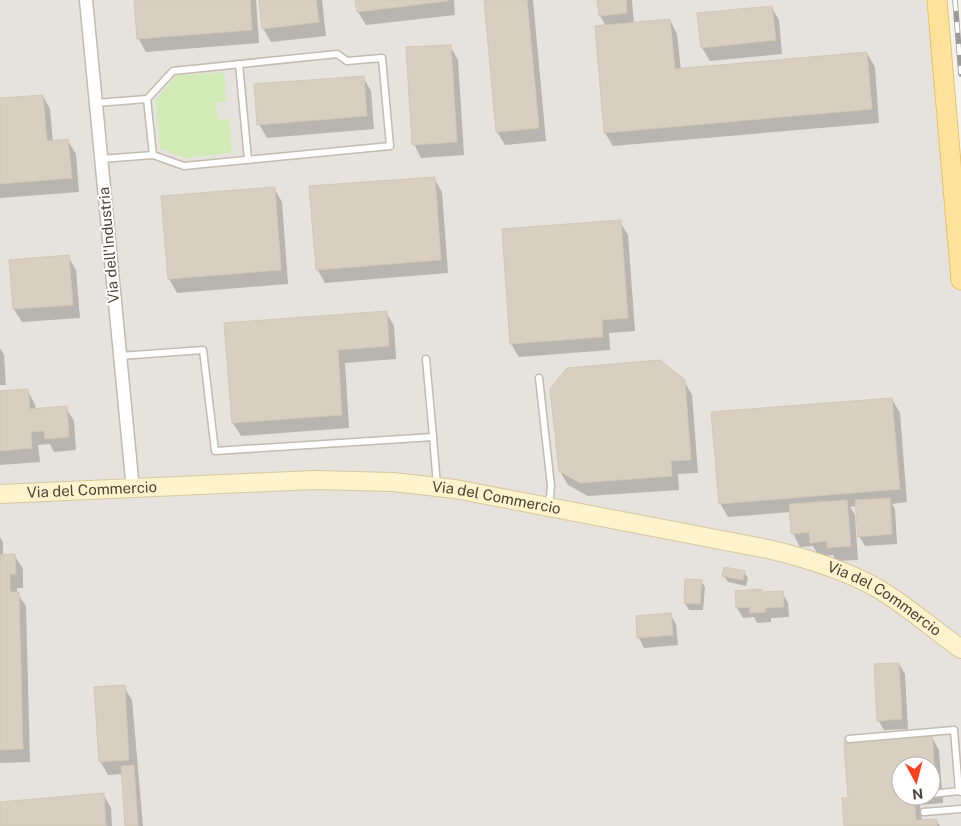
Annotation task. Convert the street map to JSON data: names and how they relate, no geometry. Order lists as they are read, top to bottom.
{
  "streets": {
    "street": ["Via dell'Industria", "Via del Commercio"]
  },
  "crossings": [
    ["Via dell'Industria", "Via del Commercio"]
  ],
  "north": "bottom"
}
